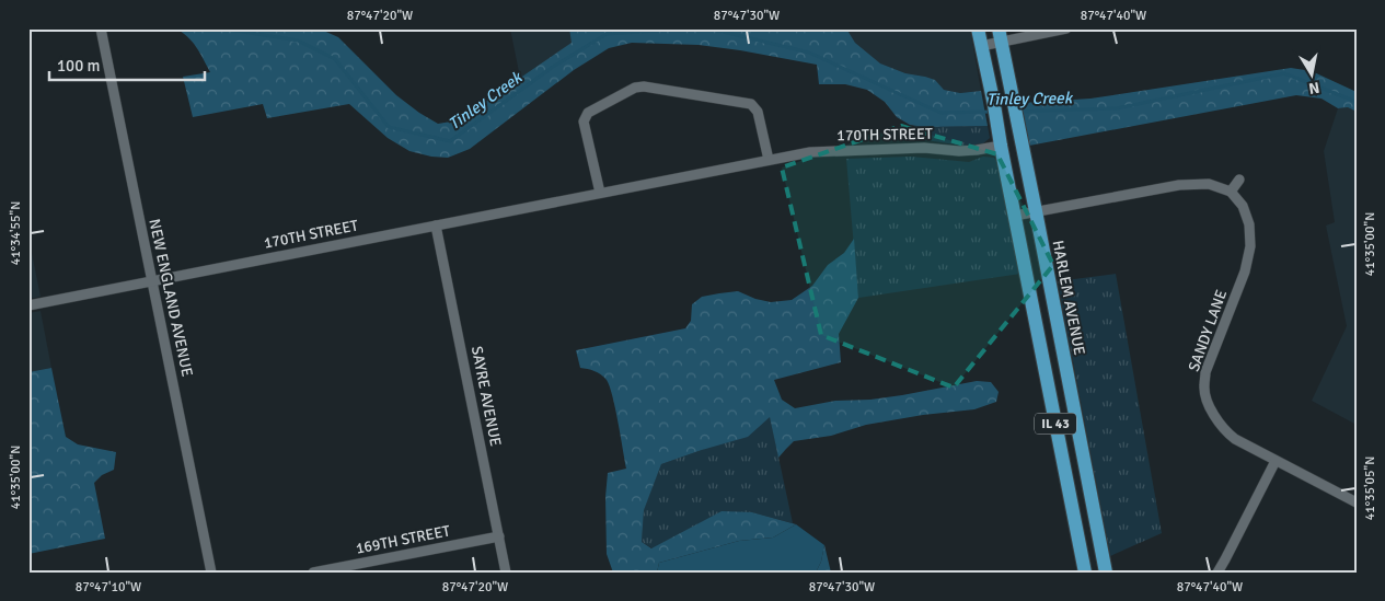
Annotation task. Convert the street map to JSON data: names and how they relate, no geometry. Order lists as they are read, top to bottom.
{
  "streets": {
    "main road": ["HARLEM AVENUE", "IL 43"],
    "street": [
      "170TH STREET",
      "NEW ENGLAND AVENUE",
      "SANDY LANE",
      "SAYRE AVENUE",
      "169TH STREET"
    ]
  },
  "crossings": [
    ["170TH STREET", "NEW ENGLAND AVENUE"],
    ["170TH STREET", "SAYRE AVENUE"],
    ["170TH STREET", "IL 43"],
    ["SAYRE AVENUE", "169TH STREET"]
  ],
  "water": ["Tinley Creek"],
  "scale_bar": "100 m",
  "north": "bottom",
  "coordinates": [
    "87°47'20\"W",
    "87°47'30\"W",
    "87°47'40\"W",
    "41°34'55\"N",
    "41°35'00\"N",
    "41°35'05\"N",
    "87°47'10\"W"
  ]
}
